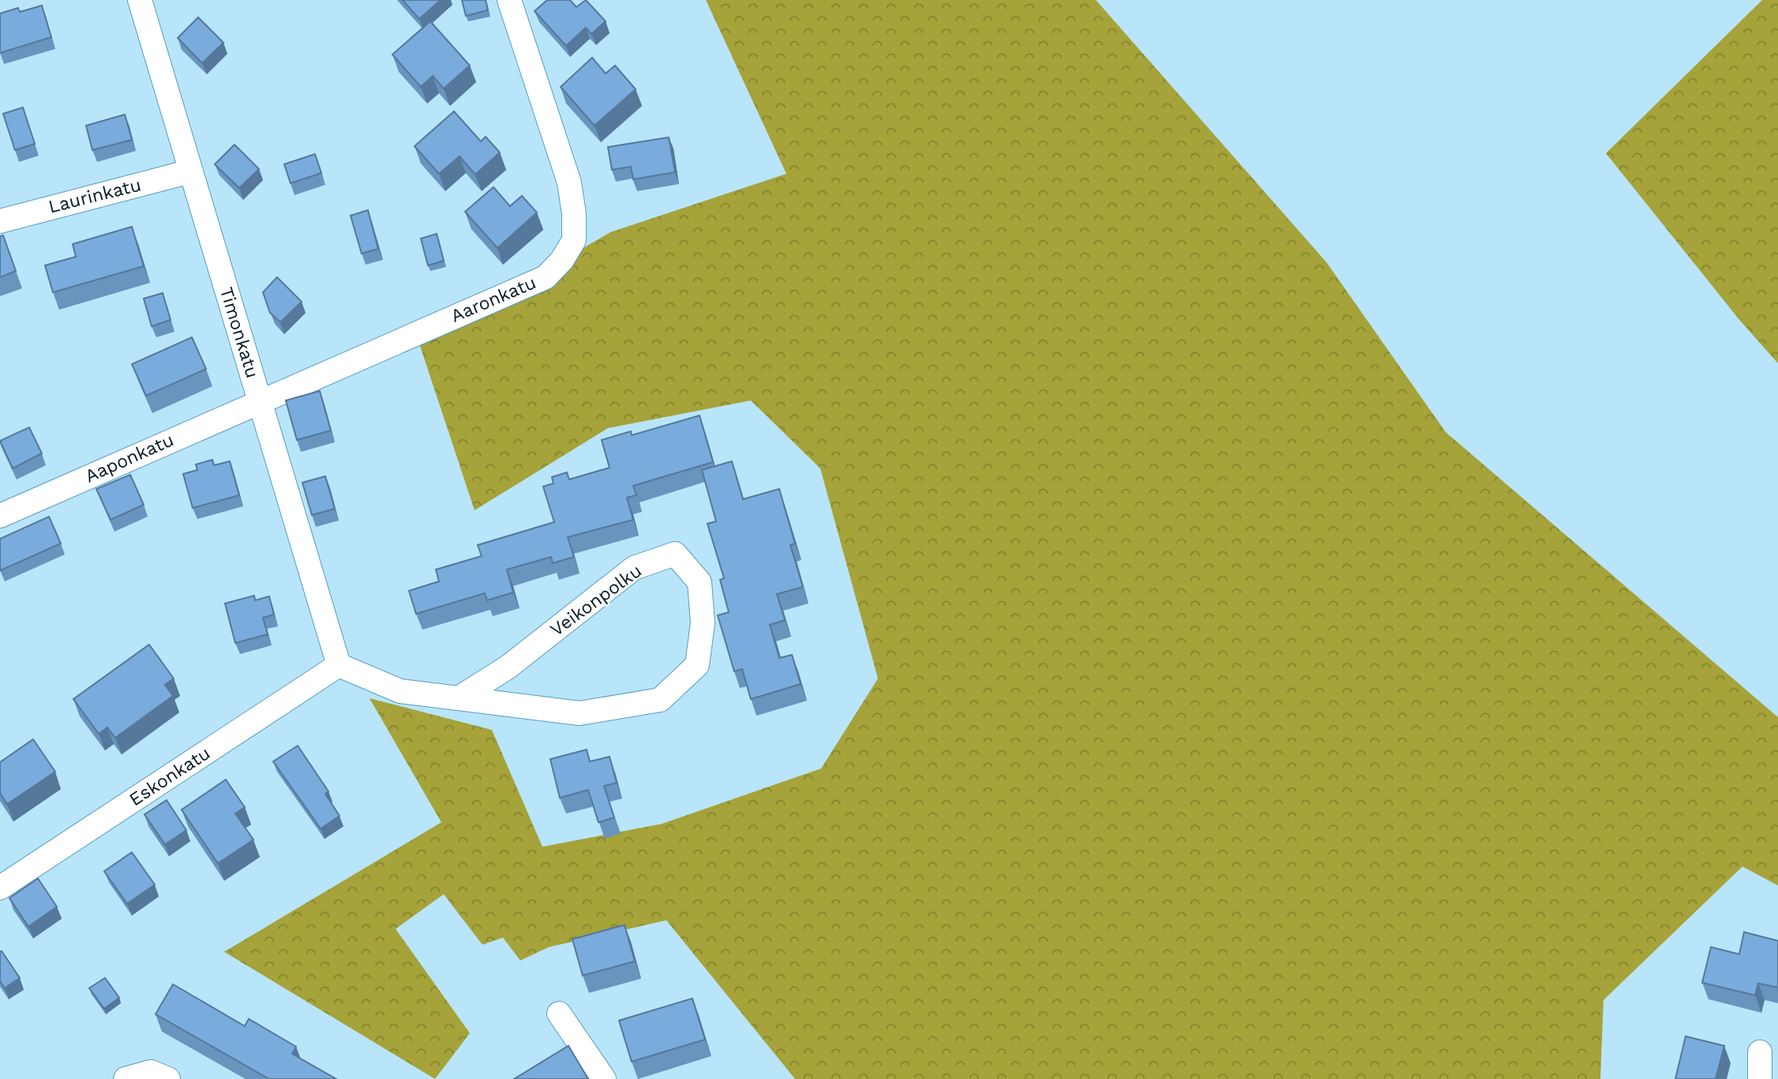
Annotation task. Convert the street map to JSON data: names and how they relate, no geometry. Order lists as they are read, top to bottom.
{
  "streets": {
    "street": [
      "Laurinkatu",
      "Aaronkatu",
      "Timonkatu",
      "Aaponkatu",
      "Veikonpolku",
      "Eskonkatu"
    ]
  },
  "crossings": [
    ["Laurinkatu", "Timonkatu"],
    ["Aaronkatu", "Timonkatu"],
    ["Aaronkatu", "Aaponkatu"],
    ["Timonkatu", "Aaponkatu"],
    ["Timonkatu", "Veikonpolku"],
    ["Timonkatu", "Eskonkatu"],
    ["Veikonpolku", "Eskonkatu"]
  ]
}
